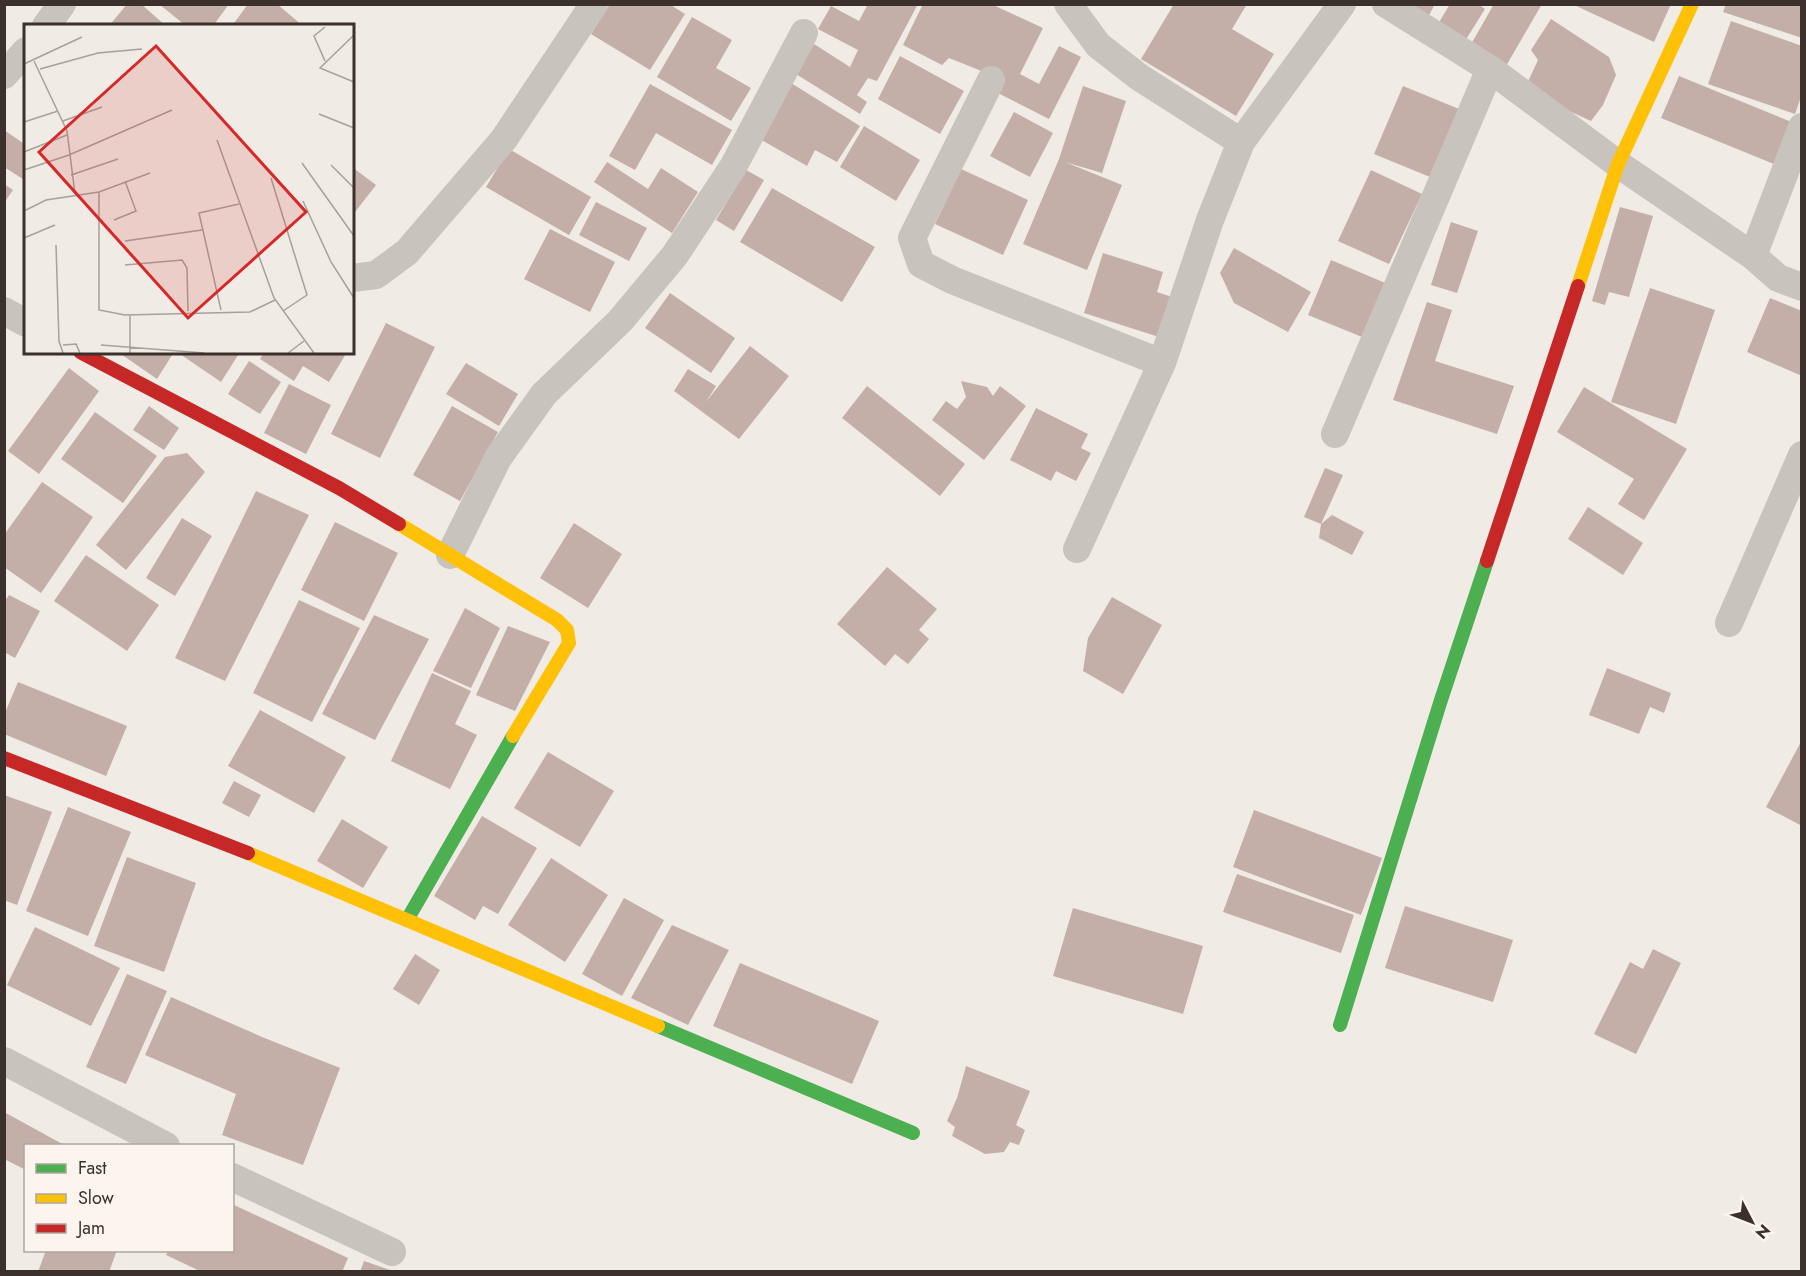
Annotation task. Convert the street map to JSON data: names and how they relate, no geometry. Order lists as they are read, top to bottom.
{
  "legend": ["Fast", "Slow", "Jam"],
  "north": "bottom right"
}
